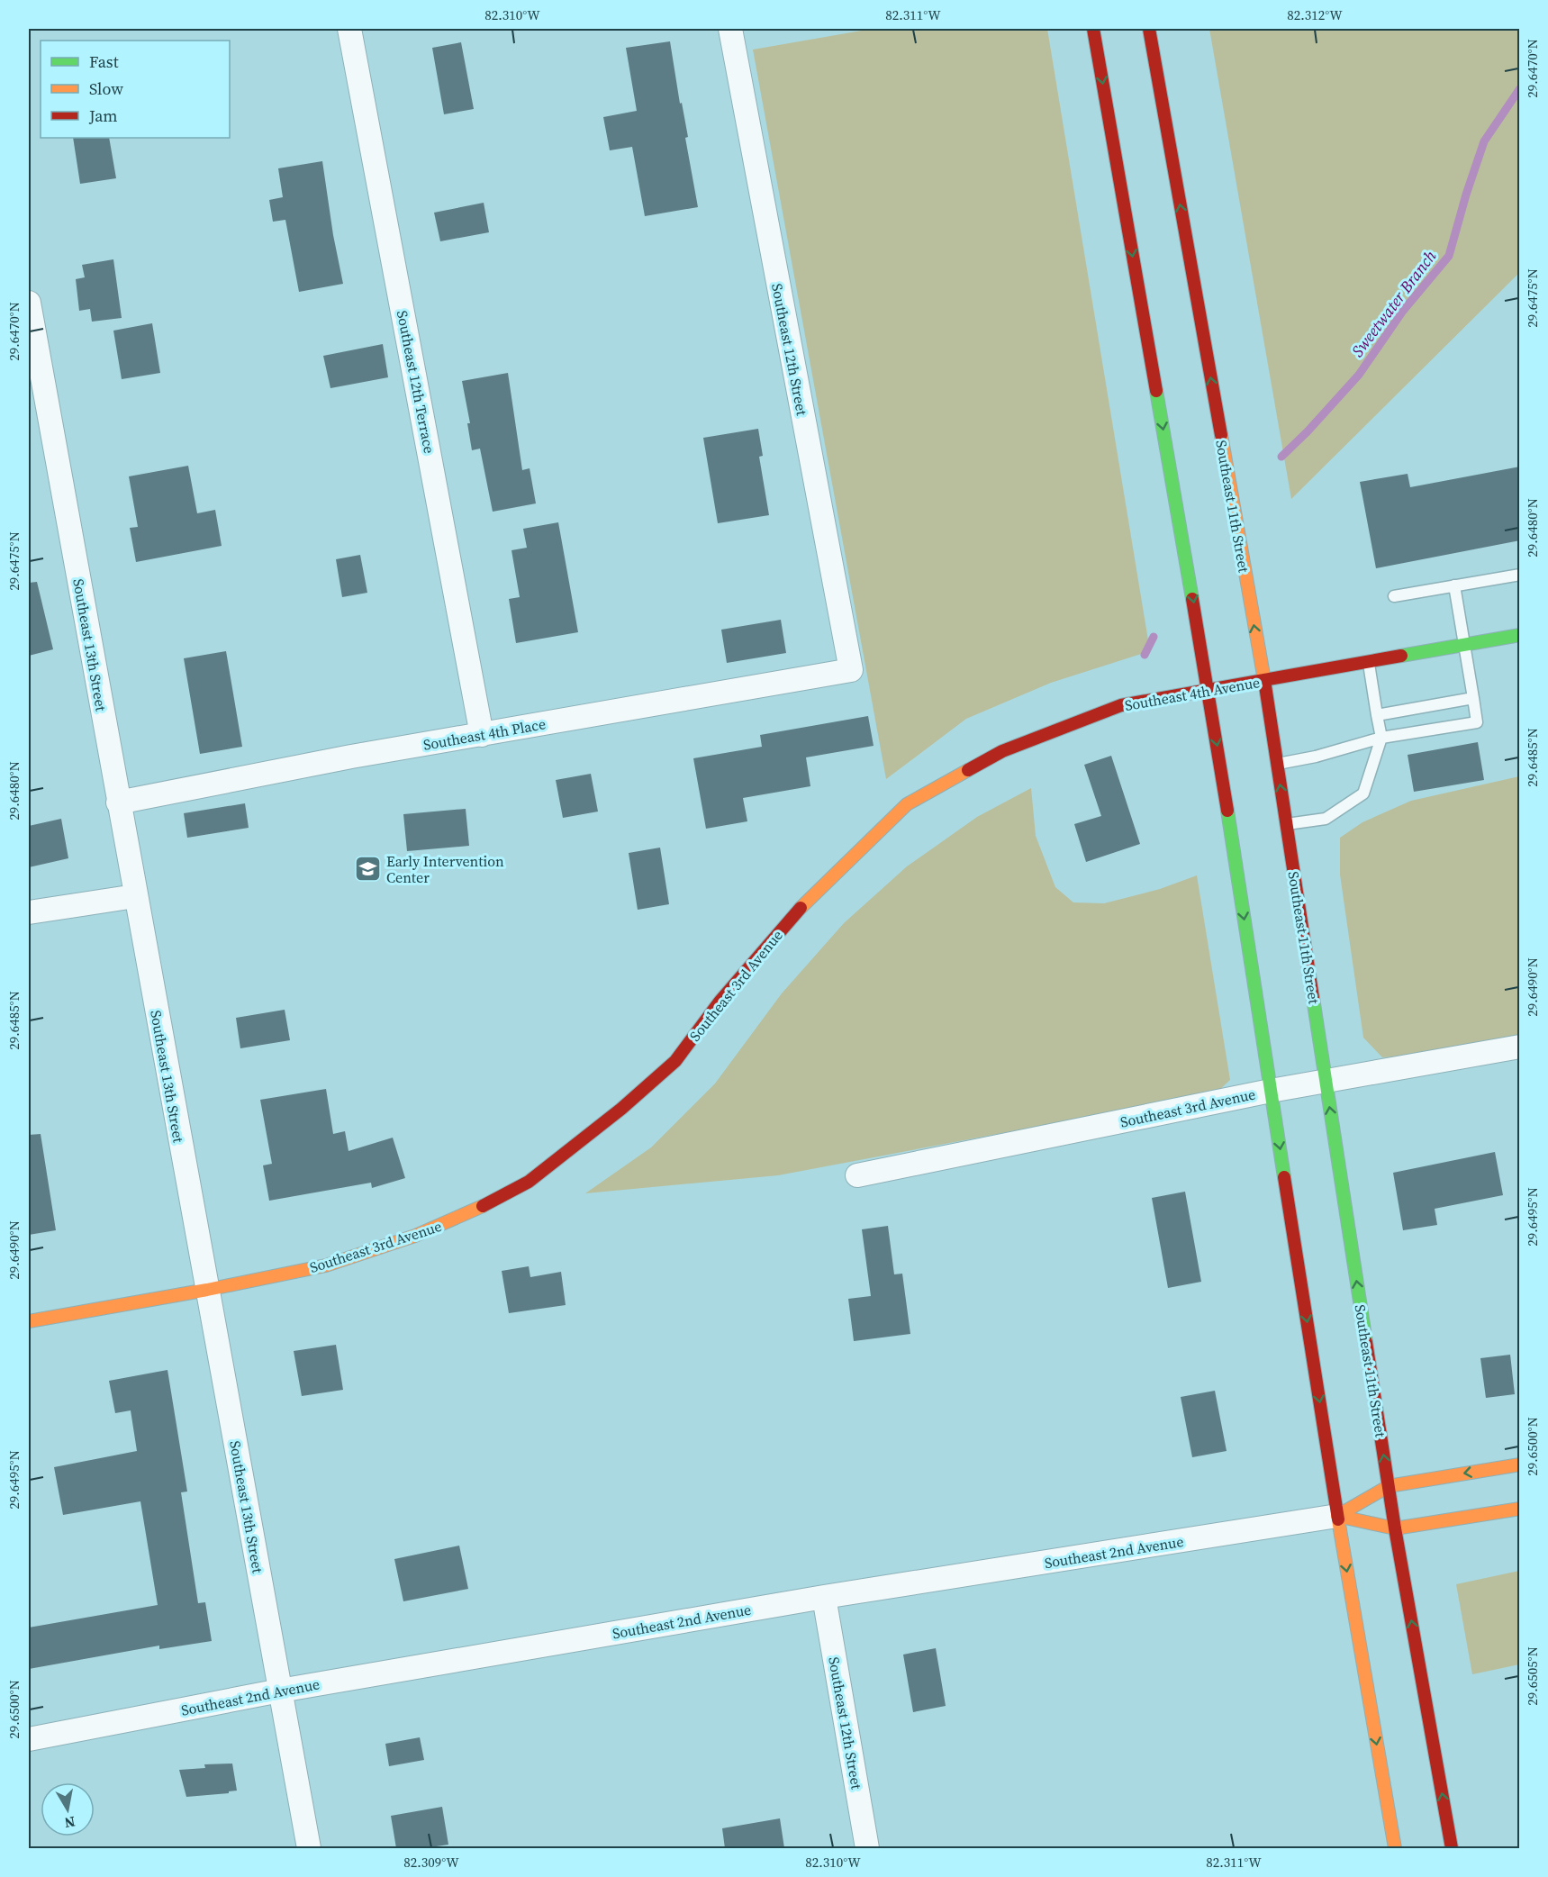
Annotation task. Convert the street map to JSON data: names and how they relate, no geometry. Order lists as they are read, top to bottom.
{
  "streets": {
    "main road": [
      "Southeast 11th Street",
      "Southeast 4th Avenue",
      "Southeast 3rd Avenue",
      "Southeast 2nd Avenue"
    ],
    "street": [
      "Southeast 12th Street",
      "Southeast 12th Terrace",
      "Southeast 13th Street",
      "Southeast 4th Place"
    ]
  },
  "crossings": [
    ["Southeast 12th Street", "Southeast 4th Place"],
    ["Southeast 12th Street", "Southeast 2nd Avenue"],
    ["Southeast 12th Terrace", "Southeast 4th Place"],
    ["Southeast 11th Street", "Southeast 4th Avenue"],
    ["Southeast 11th Street", "Southeast 3rd Avenue"],
    ["Southeast 11th Street", "Southeast 2nd Avenue"],
    ["Southeast 13th Street", "Southeast 4th Place"],
    ["Southeast 13th Street", "Southeast 3rd Avenue"],
    ["Southeast 13th Street", "Southeast 2nd Avenue"],
    ["Southeast 4th Avenue", "Southeast 3rd Avenue"]
  ],
  "water": ["Sweetwater Branch"],
  "places": {
    "school or university": ["Early Intervention Center"]
  },
  "legend": ["Fast", "Slow", "Jam"],
  "north": "bottom",
  "coordinates": [
    "82.310°W",
    "82.311°W",
    "82.312°W",
    "29.6470°N",
    "29.6475°N",
    "29.6480°N",
    "29.6485°N",
    "29.6490°N",
    "29.6495°N",
    "29.6500°N",
    "29.6505°N",
    "82.309°W"
  ]
}
